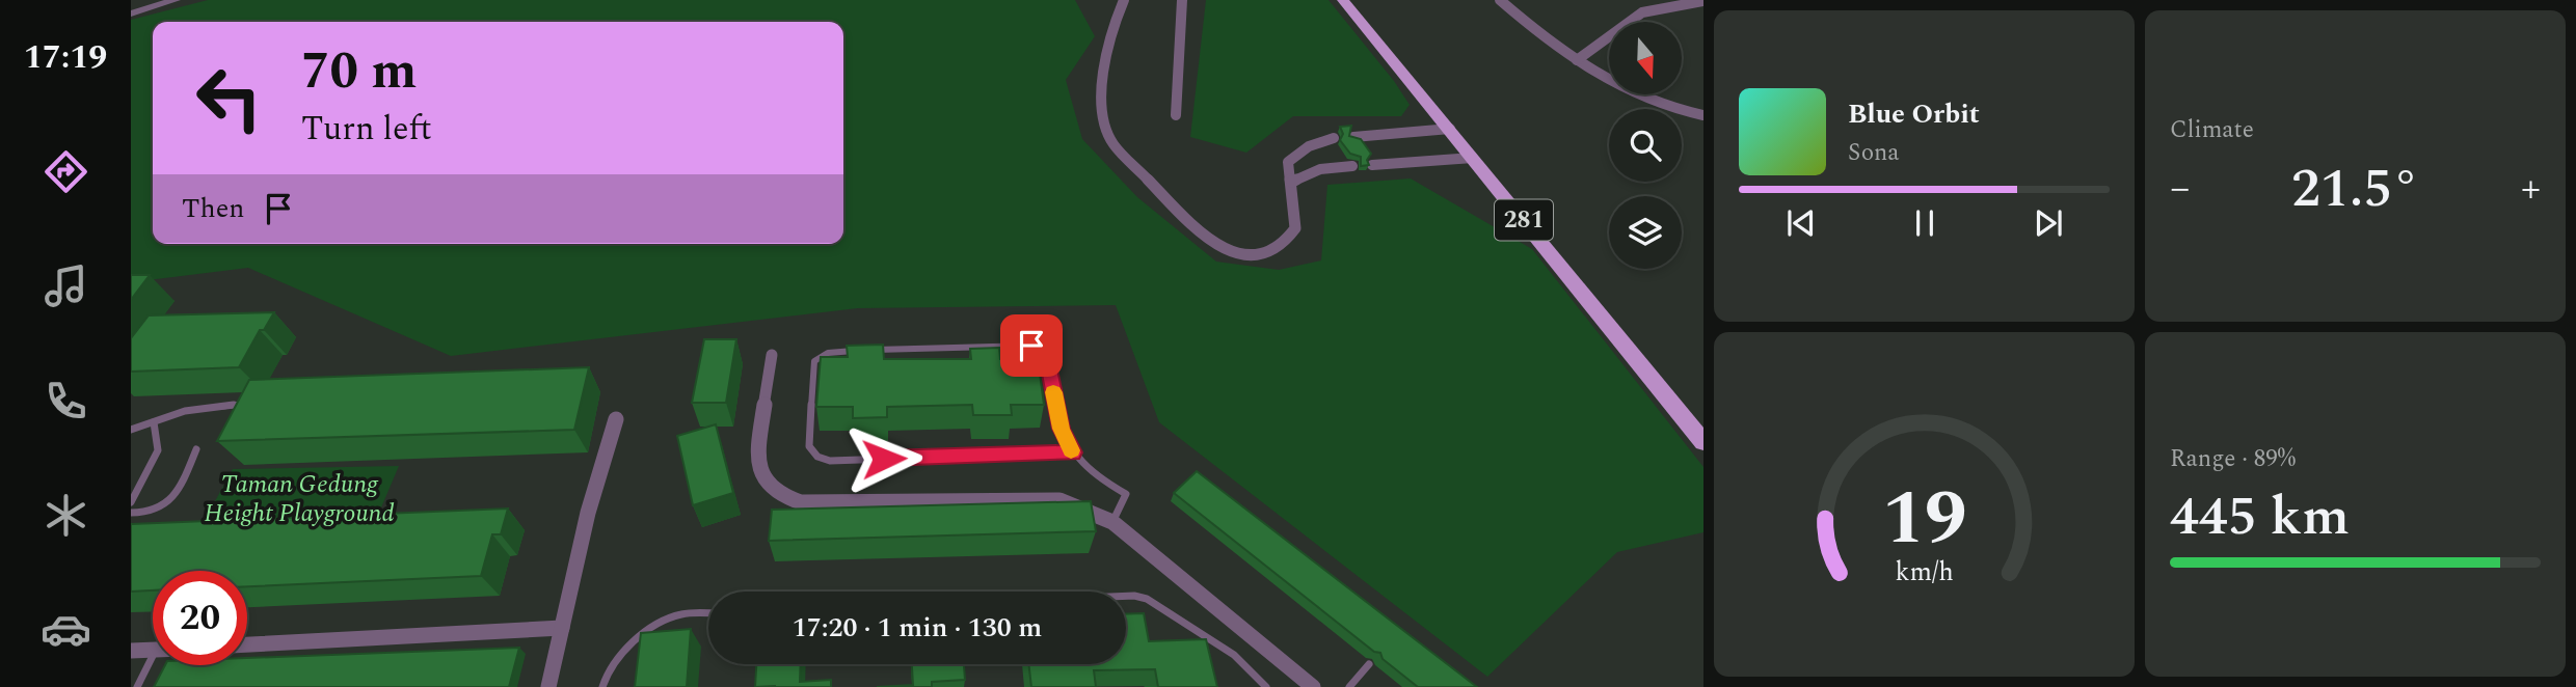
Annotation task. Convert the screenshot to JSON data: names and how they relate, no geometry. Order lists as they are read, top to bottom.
{
  "streets": {
    "main road": ["281"]
  },
  "parks": ["Taman Gedung Height Playground"],
  "north": "bottom",
  "page": {
    "tabs": "17:19",
    "tile": [
      "Climate",
      ["Range · 89%", "445 km"]
    ],
    "turn": ["70 m", "Turn left"],
    "song": ["Blue Orbit", "Sona"],
    "heat": ["−", "21.5°", "+"],
    "then": "Then",
    "limit": "20",
    "trip": "17:20 · 1 min · 130 m",
    "gauge": ["19", "km/h"]
  }
}
